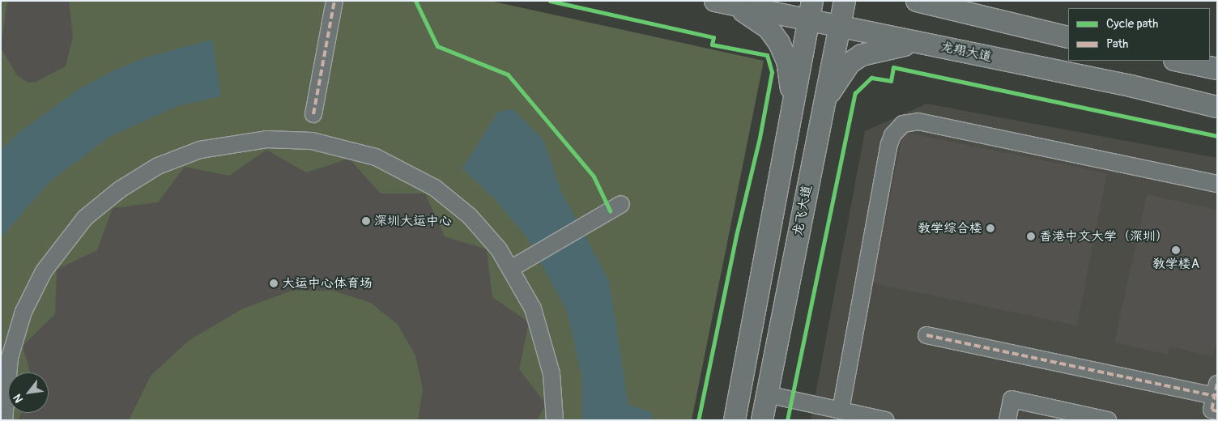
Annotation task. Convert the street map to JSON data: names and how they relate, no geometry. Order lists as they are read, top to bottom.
{
  "streets": {
    "main road": ["龙翔大道", "龙飞大道"]
  },
  "crossings": [
    ["龙翔大道", "龙飞大道"]
  ],
  "places": [
    "深圳大运中心",
    "教学综合楼",
    "香港中文大学（深圳）",
    "教学楼A",
    "大运中心体育场"
  ],
  "legend": ["Cycle path", "Path"],
  "north": "bottom left"
}
